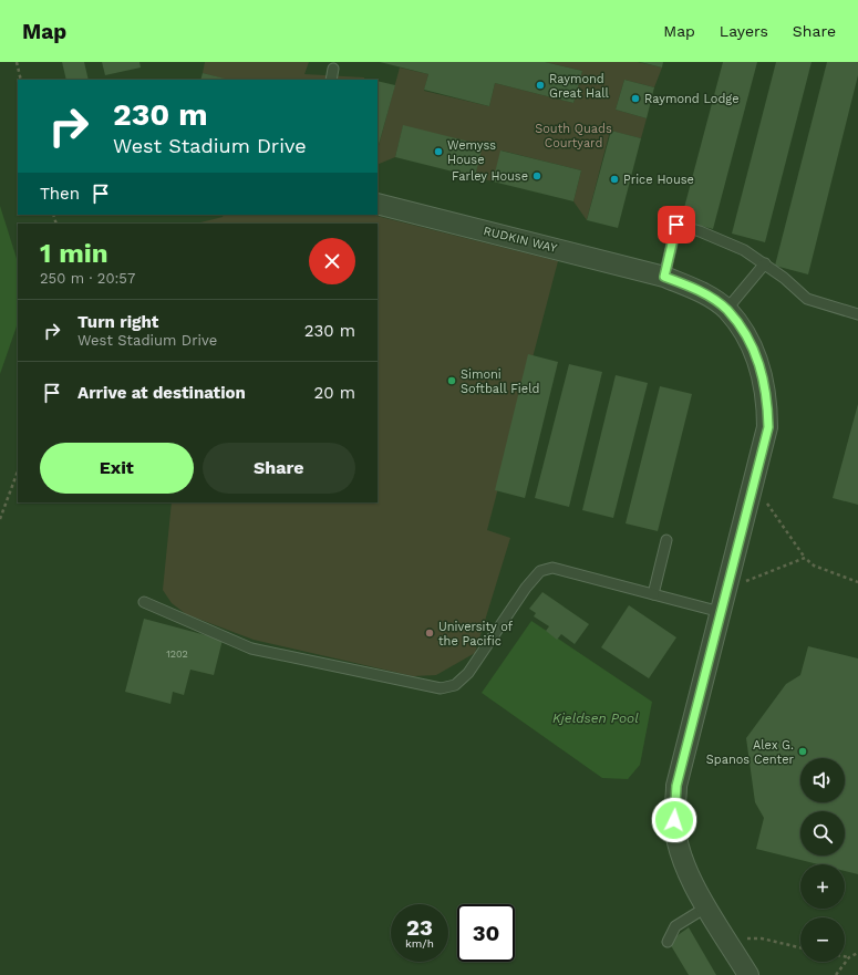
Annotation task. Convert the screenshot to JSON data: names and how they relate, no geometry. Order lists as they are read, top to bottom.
{
  "streets": {
    "street": ["RUDKIN WAY"]
  },
  "water": ["Kjeldsen Pool"],
  "parks": ["South Quads Courtyard"],
  "places": [
    "Raymond Great Hall",
    "Raymond Lodge",
    "Wemyss House",
    "Farley House",
    "Price House",
    "Simoni Softball Field",
    "University of the Pacific",
    "Alex G. Spanos Center"
  ],
  "house_numbers": ["1202"],
  "page": {
    "header": "Map",
    "nav": ["Map", "Layers", "Share"],
    "turn": ["230 m", "West Stadium Drive"],
    "then": "Then",
    "heading": ["1 min", "250 m · 20:57"],
    "list": [
      {
        "name": "Turn right",
        "note": "West Stadium Drive",
        "value": "230 m"
      },
      {
        "name": "Arrive at destination",
        "value": "20 m"
      }
    ],
    "buttons": ["Exit", "Share"],
    "map_buttons": ["+", "−"],
    "speed": "23 km/h",
    "limit": "30"
  }
}
